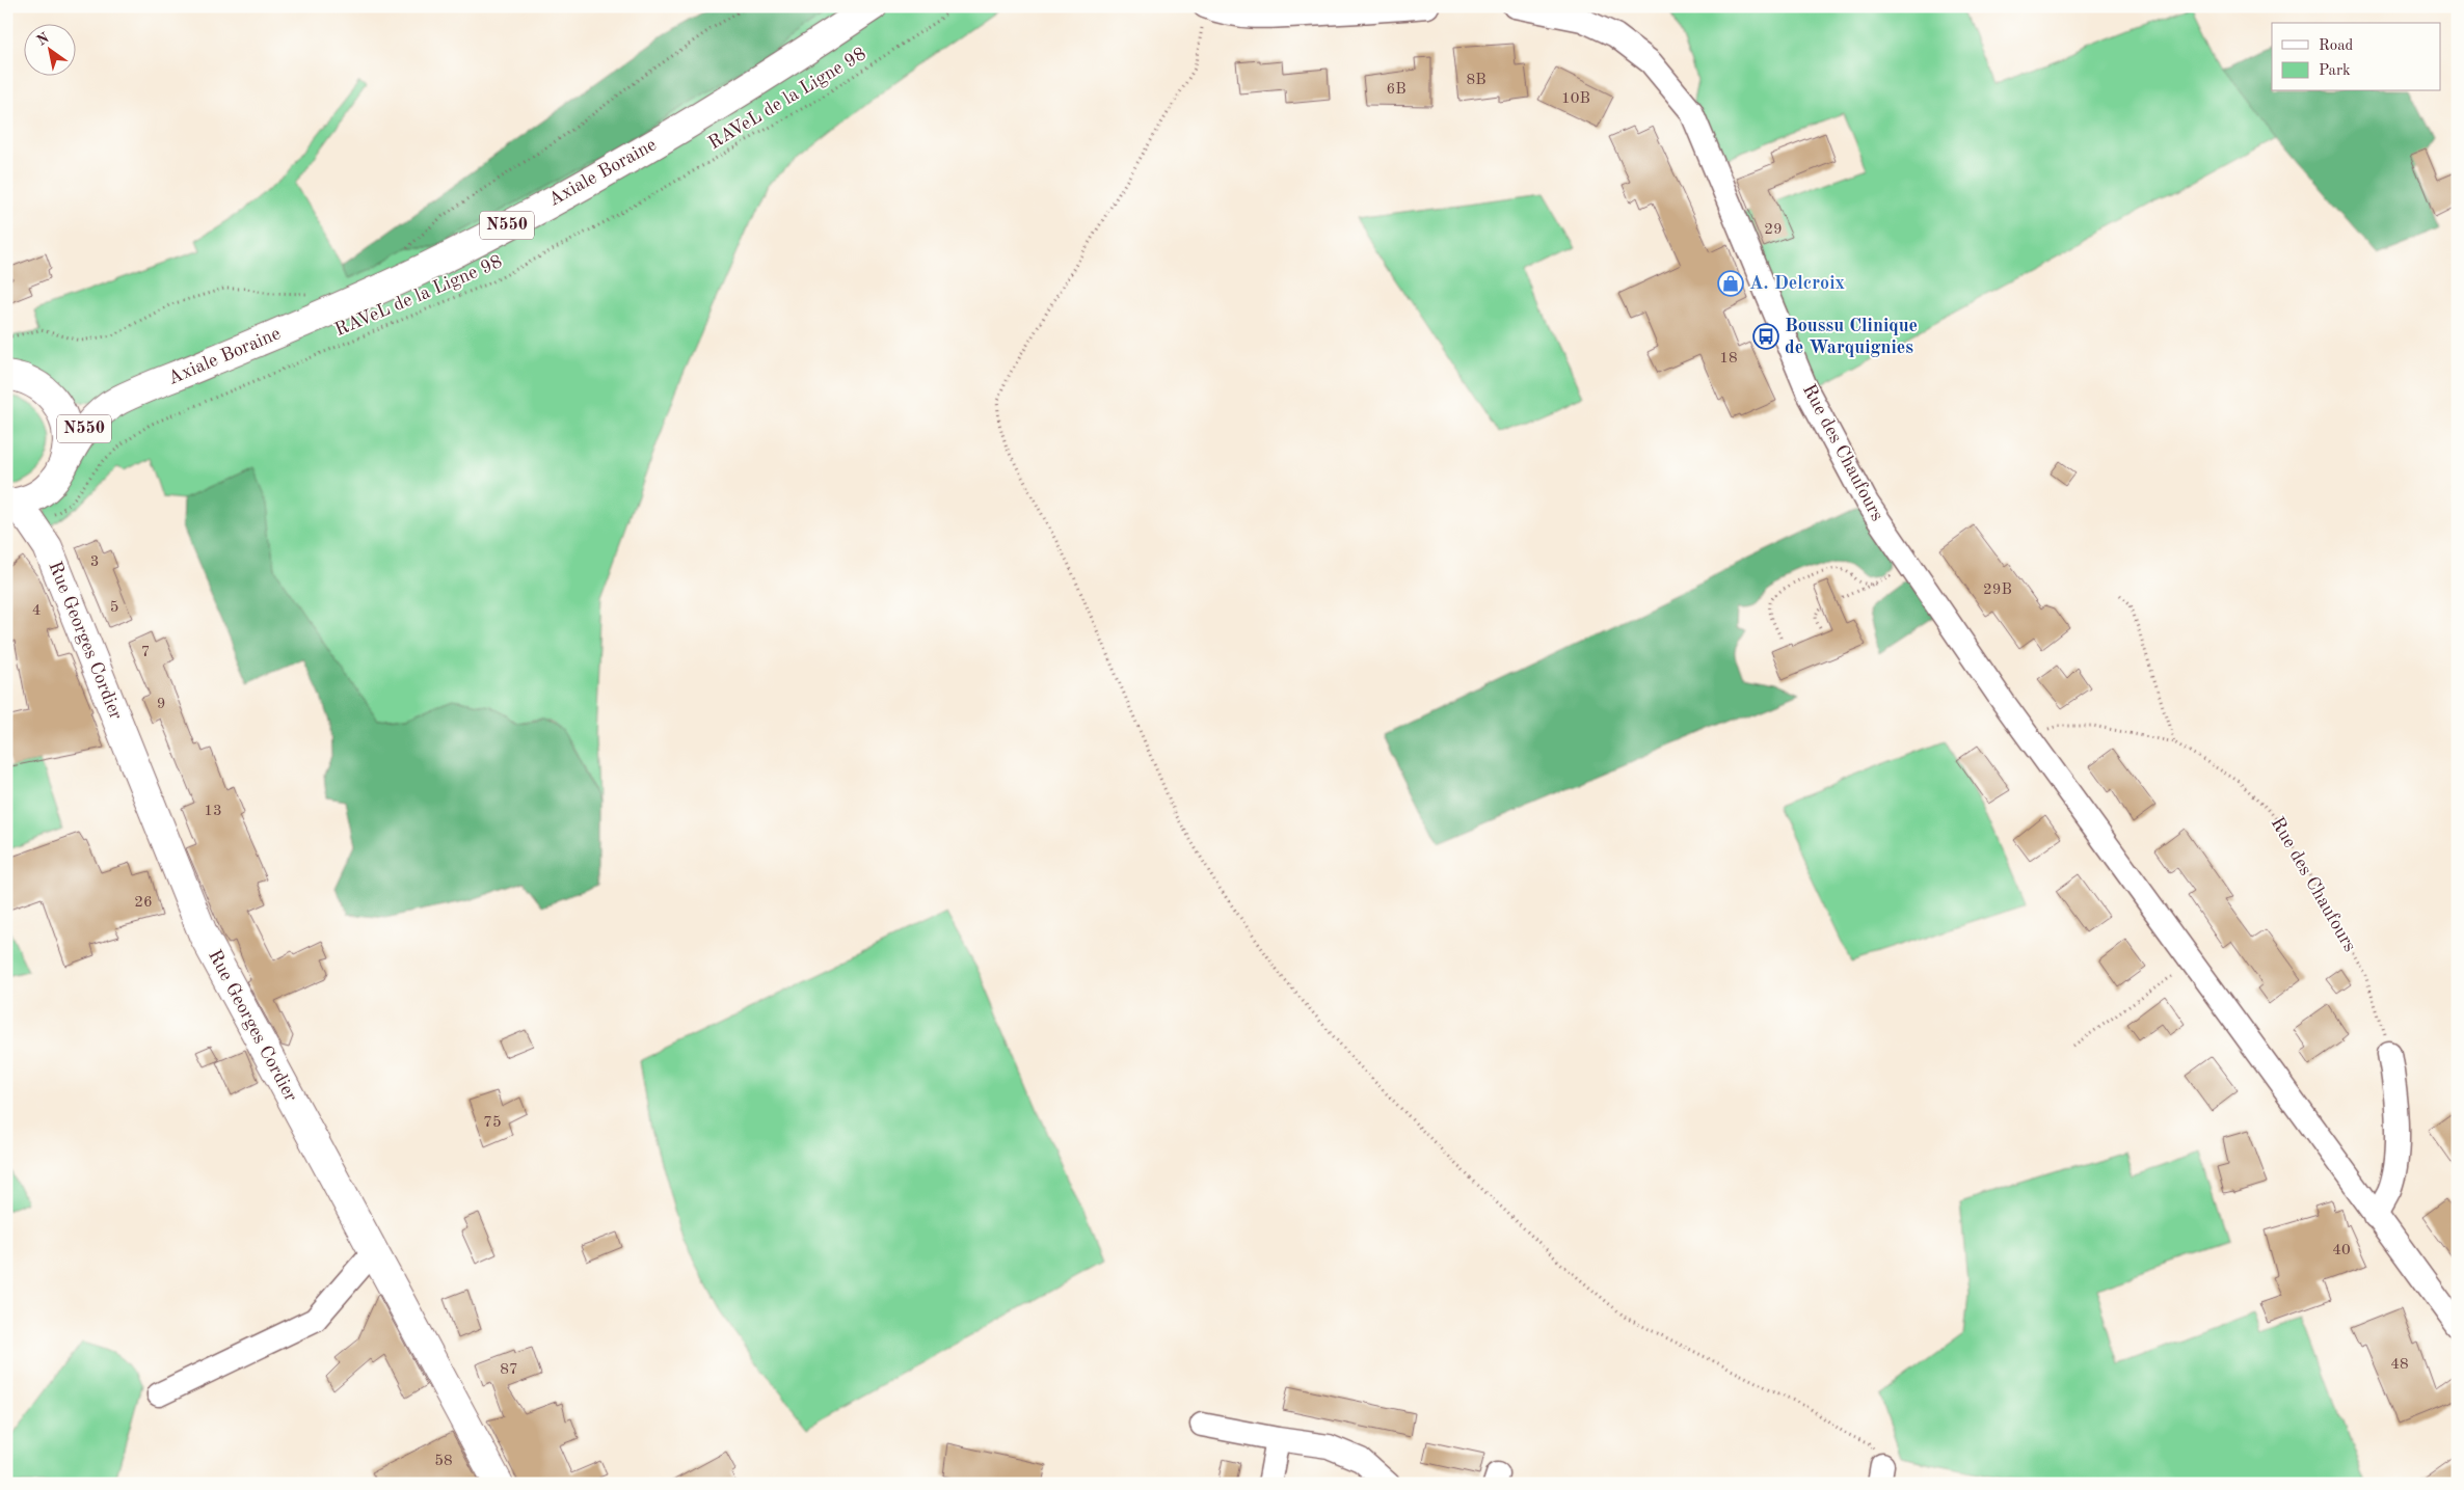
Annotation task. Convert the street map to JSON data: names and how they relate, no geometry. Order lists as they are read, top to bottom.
{
  "streets": {
    "main road": ["Axiale Boraine", "N550", "Rue Georges Cordier"],
    "street": ["Rue des Chaufours"],
    "path": ["RAVeL de la Ligne 98"]
  },
  "crossings": [
    ["RAVeL de la Ligne 98", "Rue Georges Cordier"],
    ["Axiale Boraine", "Rue Georges Cordier"]
  ],
  "places": {
    "shop": ["A. Delcroix"],
    "bus stop": ["Boussu Clinique de Warquignies"]
  },
  "house_numbers": [
    "8B",
    "6B",
    "10B",
    "29",
    "18",
    "3",
    "29B",
    "5",
    "4",
    "7",
    "9",
    "13",
    "26",
    "75",
    "40",
    "48",
    "87",
    "58"
  ],
  "legend": ["Road", "Park"],
  "north": "top left"
}
